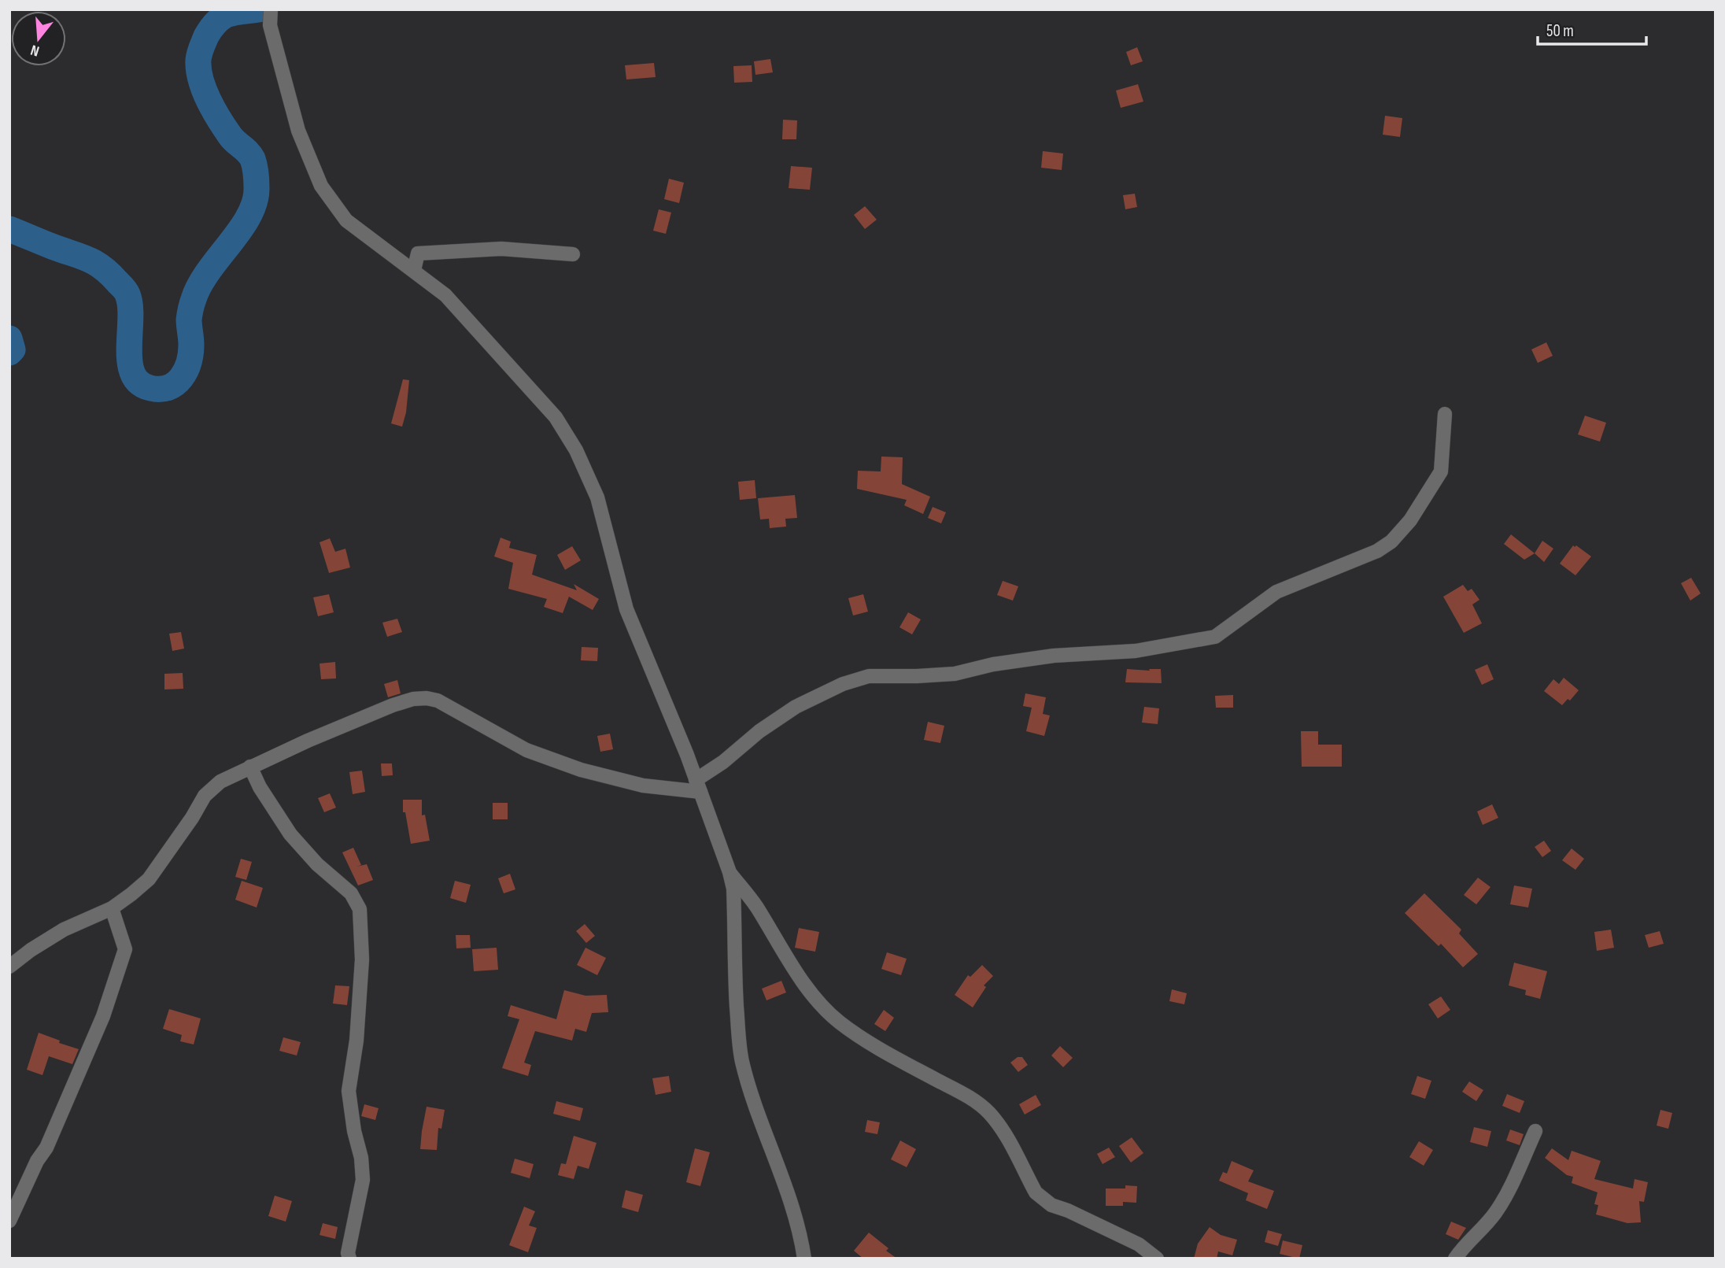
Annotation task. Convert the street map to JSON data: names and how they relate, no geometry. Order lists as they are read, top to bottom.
{
  "scale_bar": "50 m",
  "north": "bottom"
}
